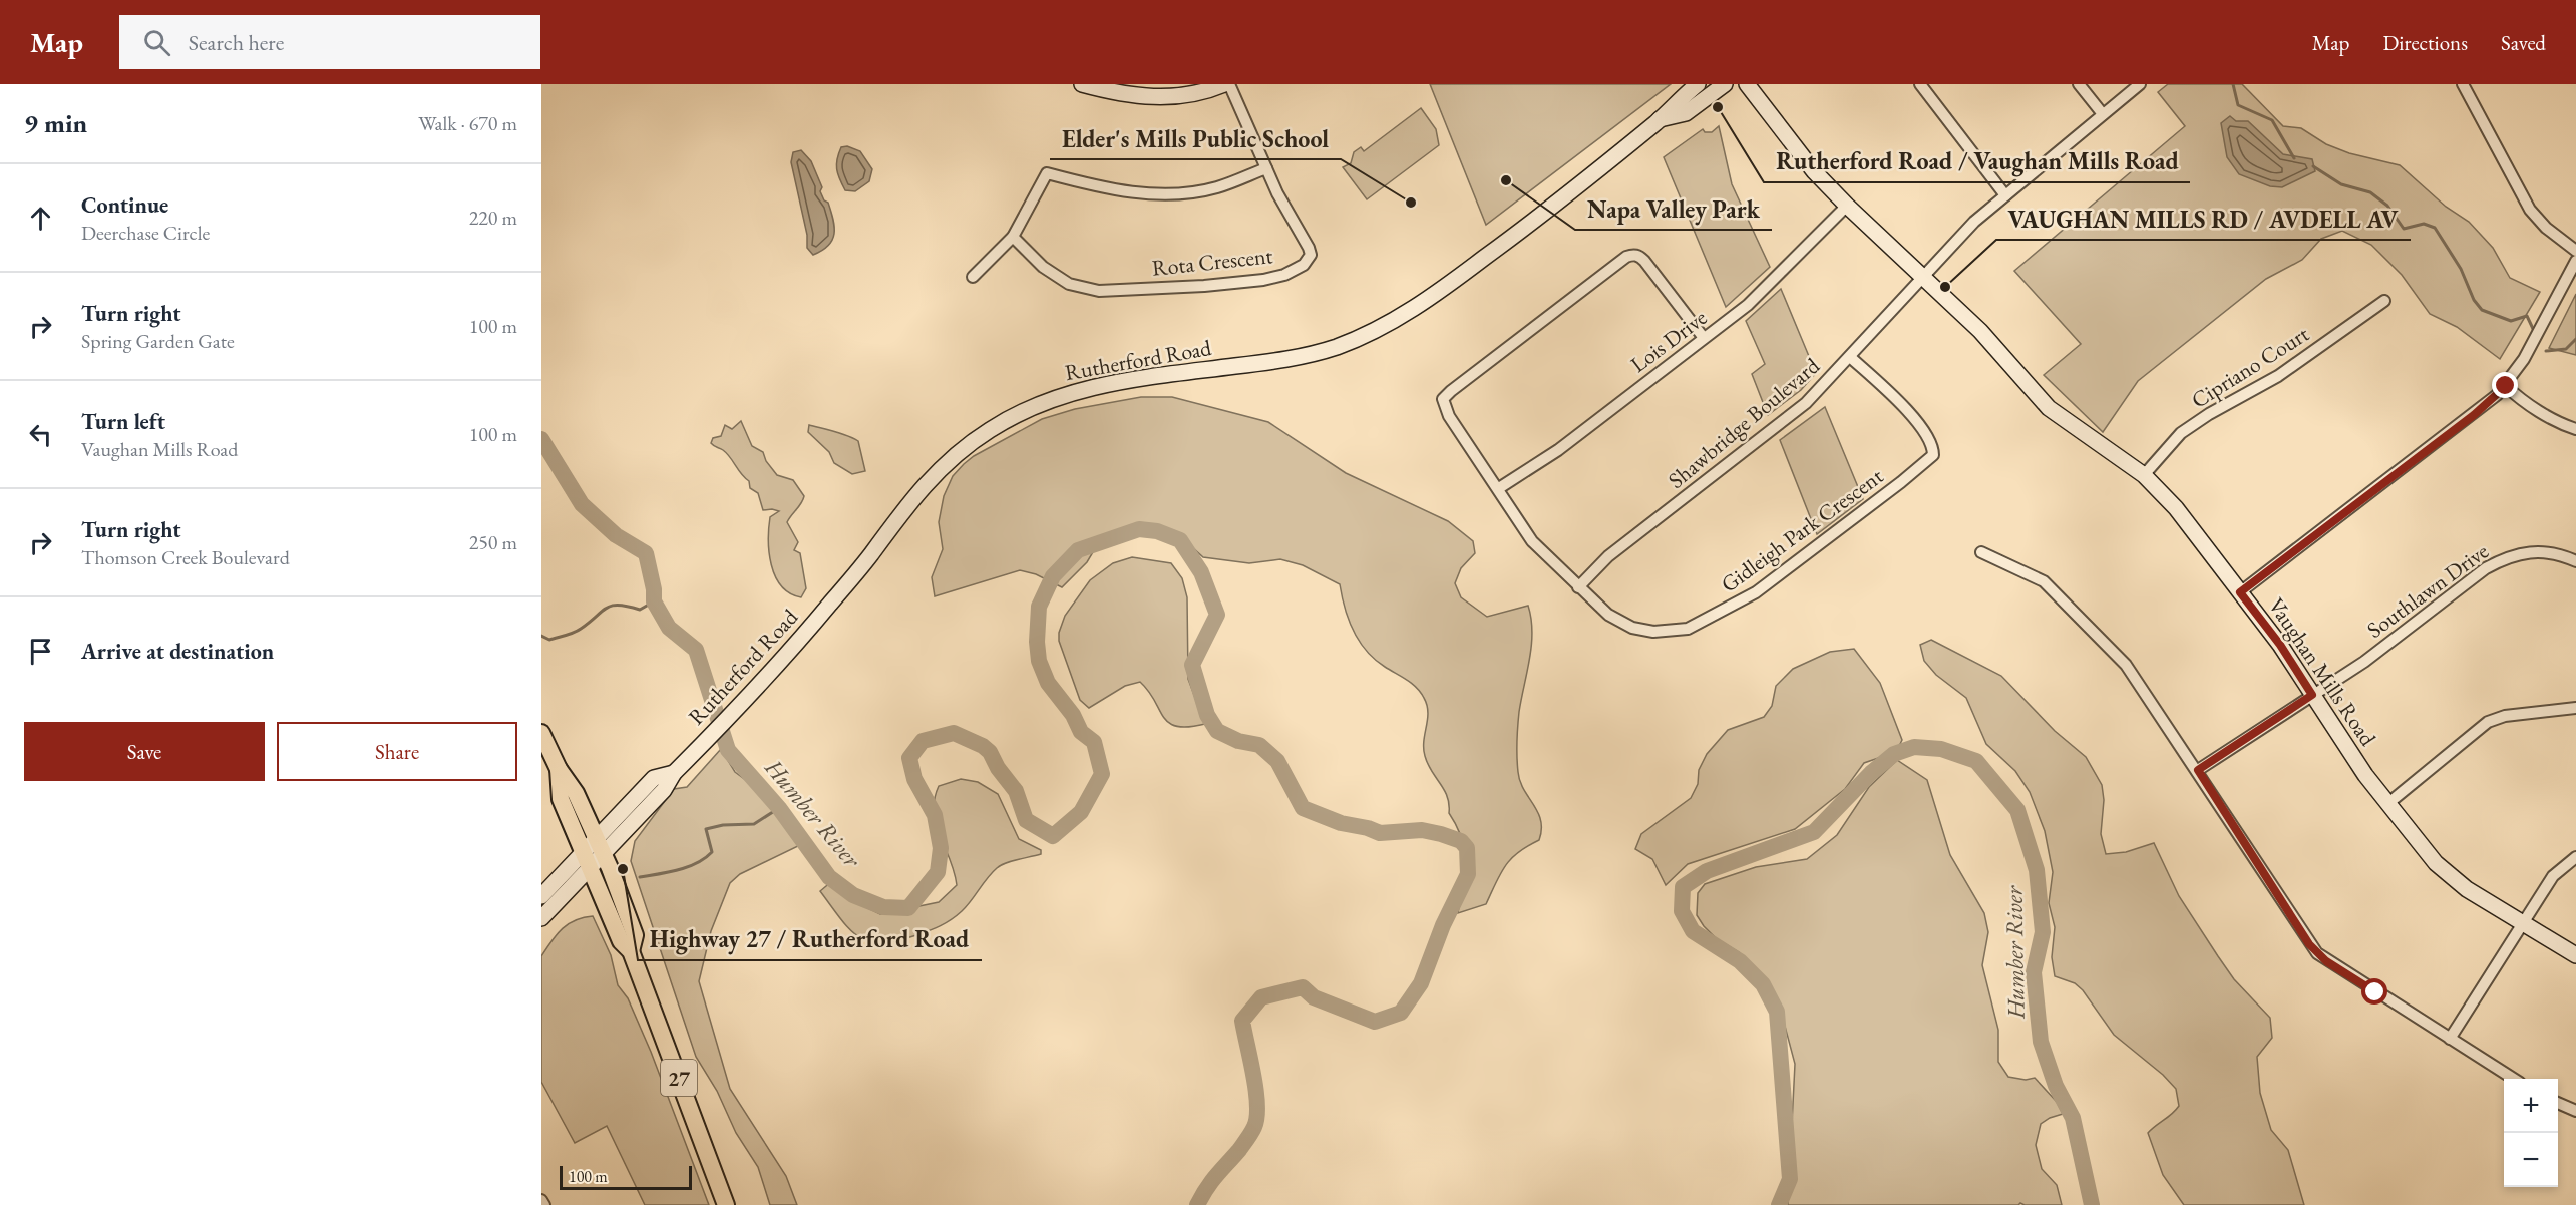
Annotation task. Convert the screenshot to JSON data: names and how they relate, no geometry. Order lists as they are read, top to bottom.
{
  "streets": {
    "main road": ["Rutherford Road", "Vaughan Mills Road", "27"],
    "street": [
      "Rota Crescent",
      "Lois Drive",
      "Cipriano Court",
      "Shawbridge Boulevard",
      "Gidleigh Park Crescent",
      "Southlawn Drive"
    ]
  },
  "crossings": [
    ["Lois Drive", "Gidleigh Park Crescent"],
    ["Lois Drive", "Vaughan Mills Road"],
    ["Rutherford Road", "27"],
    ["Cipriano Court", "Vaughan Mills Road"],
    ["Shawbridge Boulevard", "Gidleigh Park Crescent"],
    ["Shawbridge Boulevard", "Vaughan Mills Road"],
    ["Southlawn Drive", "Vaughan Mills Road"]
  ],
  "water": ["Humber River"],
  "places": [
    "Rutherford Road / Vaughan Mills Road",
    "Napa Valley Park",
    "Elder's Mills Public School",
    "VAUGHAN MILLS RD / AVDELL AV",
    "Highway 27 / Rutherford Road"
  ],
  "scale_bar": "100 m",
  "page": {
    "header": "Map",
    "search": "Search here",
    "nav": ["Map", "Directions", "Saved"],
    "heading": ["9 min", "Walk · 670 m"],
    "list": [
      ["Continue", "Deerchase Circle", "220 m"],
      ["Turn right", "Spring Garden Gate", "100 m"],
      ["Turn left", "Vaughan Mills Road", "100 m"],
      ["Turn right", "Thomson Creek Boulevard", "250 m"],
      "Arrive at destination"
    ],
    "buttons": ["Save", "Share"],
    "map_buttons": ["+", "−"],
    "scale": "100 m"
  }
}
